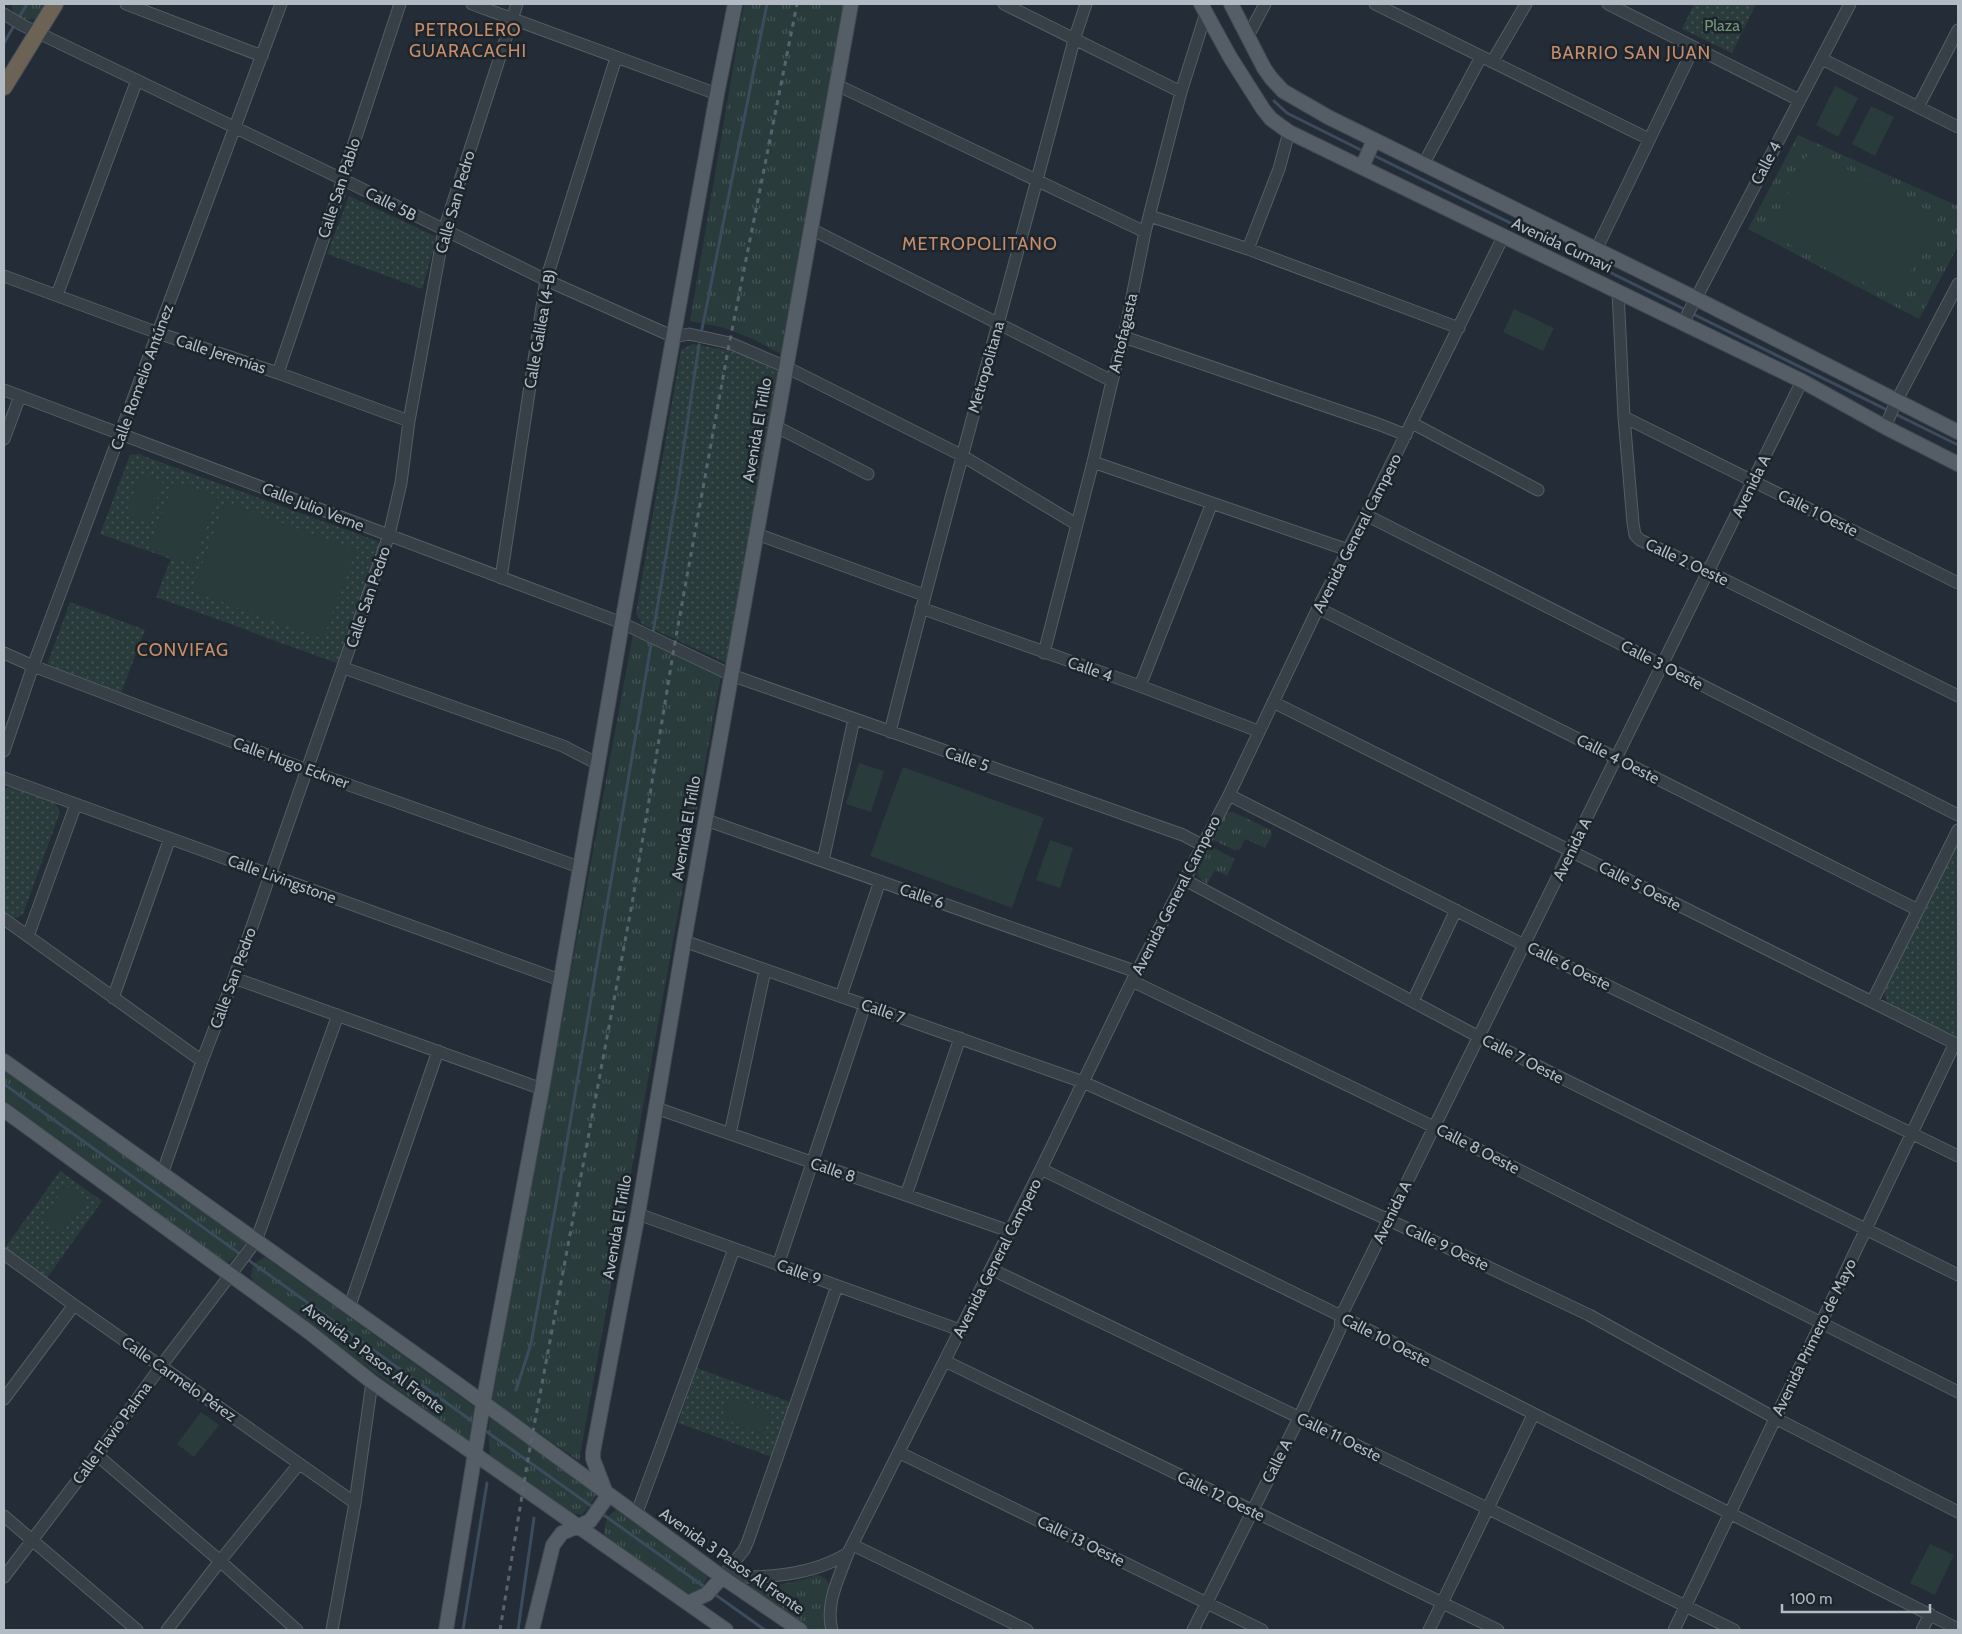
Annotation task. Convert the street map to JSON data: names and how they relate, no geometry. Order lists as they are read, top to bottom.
{
  "streets": {
    "main road": ["Avenida Cumavi", "Avenida El Trillo", "Avenida 3 Pasos Al Frente"],
    "street": [
      "Calle 4",
      "Calle San Pablo",
      "Calle San Pedro",
      "Calle 5B",
      "Calle Galilea (4-B)",
      "Antofagasta",
      "Calle Jeremías",
      "Metropolitana",
      "Calle Romelio Antúnez",
      "Avenida A",
      "Calle Julio Verne",
      "Calle 1 Oeste",
      "Avenida General Campero",
      "Calle 2 Oeste",
      "Calle 3 Oeste",
      "Calle 5",
      "Calle 4 Oeste",
      "Calle Hugo Eckner",
      "Calle Livingstone",
      "Calle 5 Oeste",
      "Calle 6",
      "Calle 6 Oeste",
      "Calle 7",
      "Calle 7 Oeste",
      "Calle 8 Oeste",
      "Calle 8",
      "Calle 9 Oeste",
      "Calle 9",
      "Avenida Primero de Mayo",
      "Calle 10 Oeste",
      "Calle Carmelo Pérez",
      "Calle Flavio Palma",
      "Calle 11 Oeste",
      "Calle A",
      "Calle 12 Oeste",
      "Calle 13 Oeste"
    ]
  },
  "crossings": [
    ["Calle 4", "Avenida Cumavi"],
    ["Calle 4", "Antofagasta"],
    ["Calle 4", "Metropolitana"],
    ["Calle 4", "Avenida General Campero"],
    ["Calle San Pablo", "Calle 5B"],
    ["Calle San Pablo", "Calle Jeremías"],
    ["Calle San Pedro", "Calle 5B"],
    ["Calle San Pedro", "Calle Jeremías"],
    ["Calle San Pedro", "Calle Julio Verne"],
    ["Calle San Pedro", "Calle Hugo Eckner"],
    ["Calle San Pedro", "Calle Livingstone"],
    ["Calle San Pedro", "Avenida 3 Pasos Al Frente"],
    ["Calle 5B", "Calle Galilea (4-B)"],
    ["Calle 5B", "Antofagasta"],
    ["Calle 5B", "Metropolitana"],
    ["Calle 5B", "Calle Romelio Antúnez"],
    ["Calle 5B", "Avenida El Trillo"],
    ["Avenida Cumavi", "Antofagasta"],
    ["Avenida Cumavi", "Avenida A"],
    ["Avenida Cumavi", "Avenida General Campero"],
    ["Avenida Cumavi", "Calle 2 Oeste"],
    ["Calle Galilea (4-B)", "Calle Julio Verne"],
    ["Calle Jeremías", "Calle Romelio Antúnez"],
    ["Metropolitana", "Calle 5"],
    ["Calle Romelio Antúnez", "Calle Julio Verne"],
    ["Calle Romelio Antúnez", "Calle Hugo Eckner"],
    ["Avenida El Trillo", "Calle Julio Verne"],
    ["Avenida El Trillo", "Calle 5"],
    ["Avenida El Trillo", "Calle 6"],
    ["Avenida El Trillo", "Calle 7"],
    ["Avenida El Trillo", "Calle 8"],
    ["Avenida El Trillo", "Calle 9"],
    ["Avenida El Trillo", "Avenida 3 Pasos Al Frente"],
    ["Avenida A", "Calle 1 Oeste"],
    ["Avenida A", "Calle 2 Oeste"],
    ["Avenida A", "Calle 3 Oeste"],
    ["Avenida A", "Calle 4 Oeste"],
    ["Avenida A", "Calle 5 Oeste"],
    ["Avenida A", "Calle 6 Oeste"],
    ["Avenida A", "Calle 7 Oeste"],
    ["Avenida A", "Calle 8 Oeste"],
    ["Avenida A", "Calle 9 Oeste"],
    ["Avenida A", "Calle 10 Oeste"],
    ["Avenida A", "Calle A"],
    ["Calle Julio Verne", "Calle 5"],
    ["Calle 1 Oeste", "Calle 2 Oeste"],
    ["Avenida General Campero", "Calle 3 Oeste"],
    ["Avenida General Campero", "Calle 5"],
    ["Avenida General Campero", "Calle 4 Oeste"],
    ["Avenida General Campero", "Calle 5 Oeste"],
    ["Avenida General Campero", "Calle 6"],
    ["Avenida General Campero", "Calle 6 Oeste"],
    ["Avenida General Campero", "Calle 7"],
    ["Avenida General Campero", "Calle 7 Oeste"],
    ["Avenida General Campero", "Calle 8 Oeste"],
    ["Avenida General Campero", "Calle 8"],
    ["Avenida General Campero", "Calle 9 Oeste"],
    ["Avenida General Campero", "Calle 9"],
    ["Avenida General Campero", "Calle 10 Oeste"],
    ["Avenida General Campero", "Calle 11 Oeste"],
    ["Avenida General Campero", "Calle 12 Oeste"],
    ["Avenida General Campero", "Calle 13 Oeste"],
    ["Calle 5 Oeste", "Avenida Primero de Mayo"],
    ["Calle 6", "Calle 8 Oeste"],
    ["Calle 6 Oeste", "Avenida Primero de Mayo"],
    ["Calle 7", "Calle 9 Oeste"],
    ["Calle 7 Oeste", "Avenida Primero de Mayo"],
    ["Calle 8 Oeste", "Avenida Primero de Mayo"],
    ["Calle 9 Oeste", "Avenida Primero de Mayo"],
    ["Avenida Primero de Mayo", "Calle 10 Oeste"],
    ["Avenida Primero de Mayo", "Calle 11 Oeste"],
    ["Calle 10 Oeste", "Calle A"],
    ["Avenida 3 Pasos Al Frente", "Calle Flavio Palma"],
    ["Calle Carmelo Pérez", "Calle Flavio Palma"],
    ["Calle 11 Oeste", "Calle A"],
    ["Calle A", "Calle 12 Oeste"],
    ["Calle A", "Calle 13 Oeste"]
  ],
  "districts": [
    "PETROLERO GUARACACHI",
    "BARRIO SAN JUAN",
    "METROPOLITANO",
    "CONVIFAG"
  ],
  "parks": ["Plaza"],
  "scale_bar": "100 m"
}
